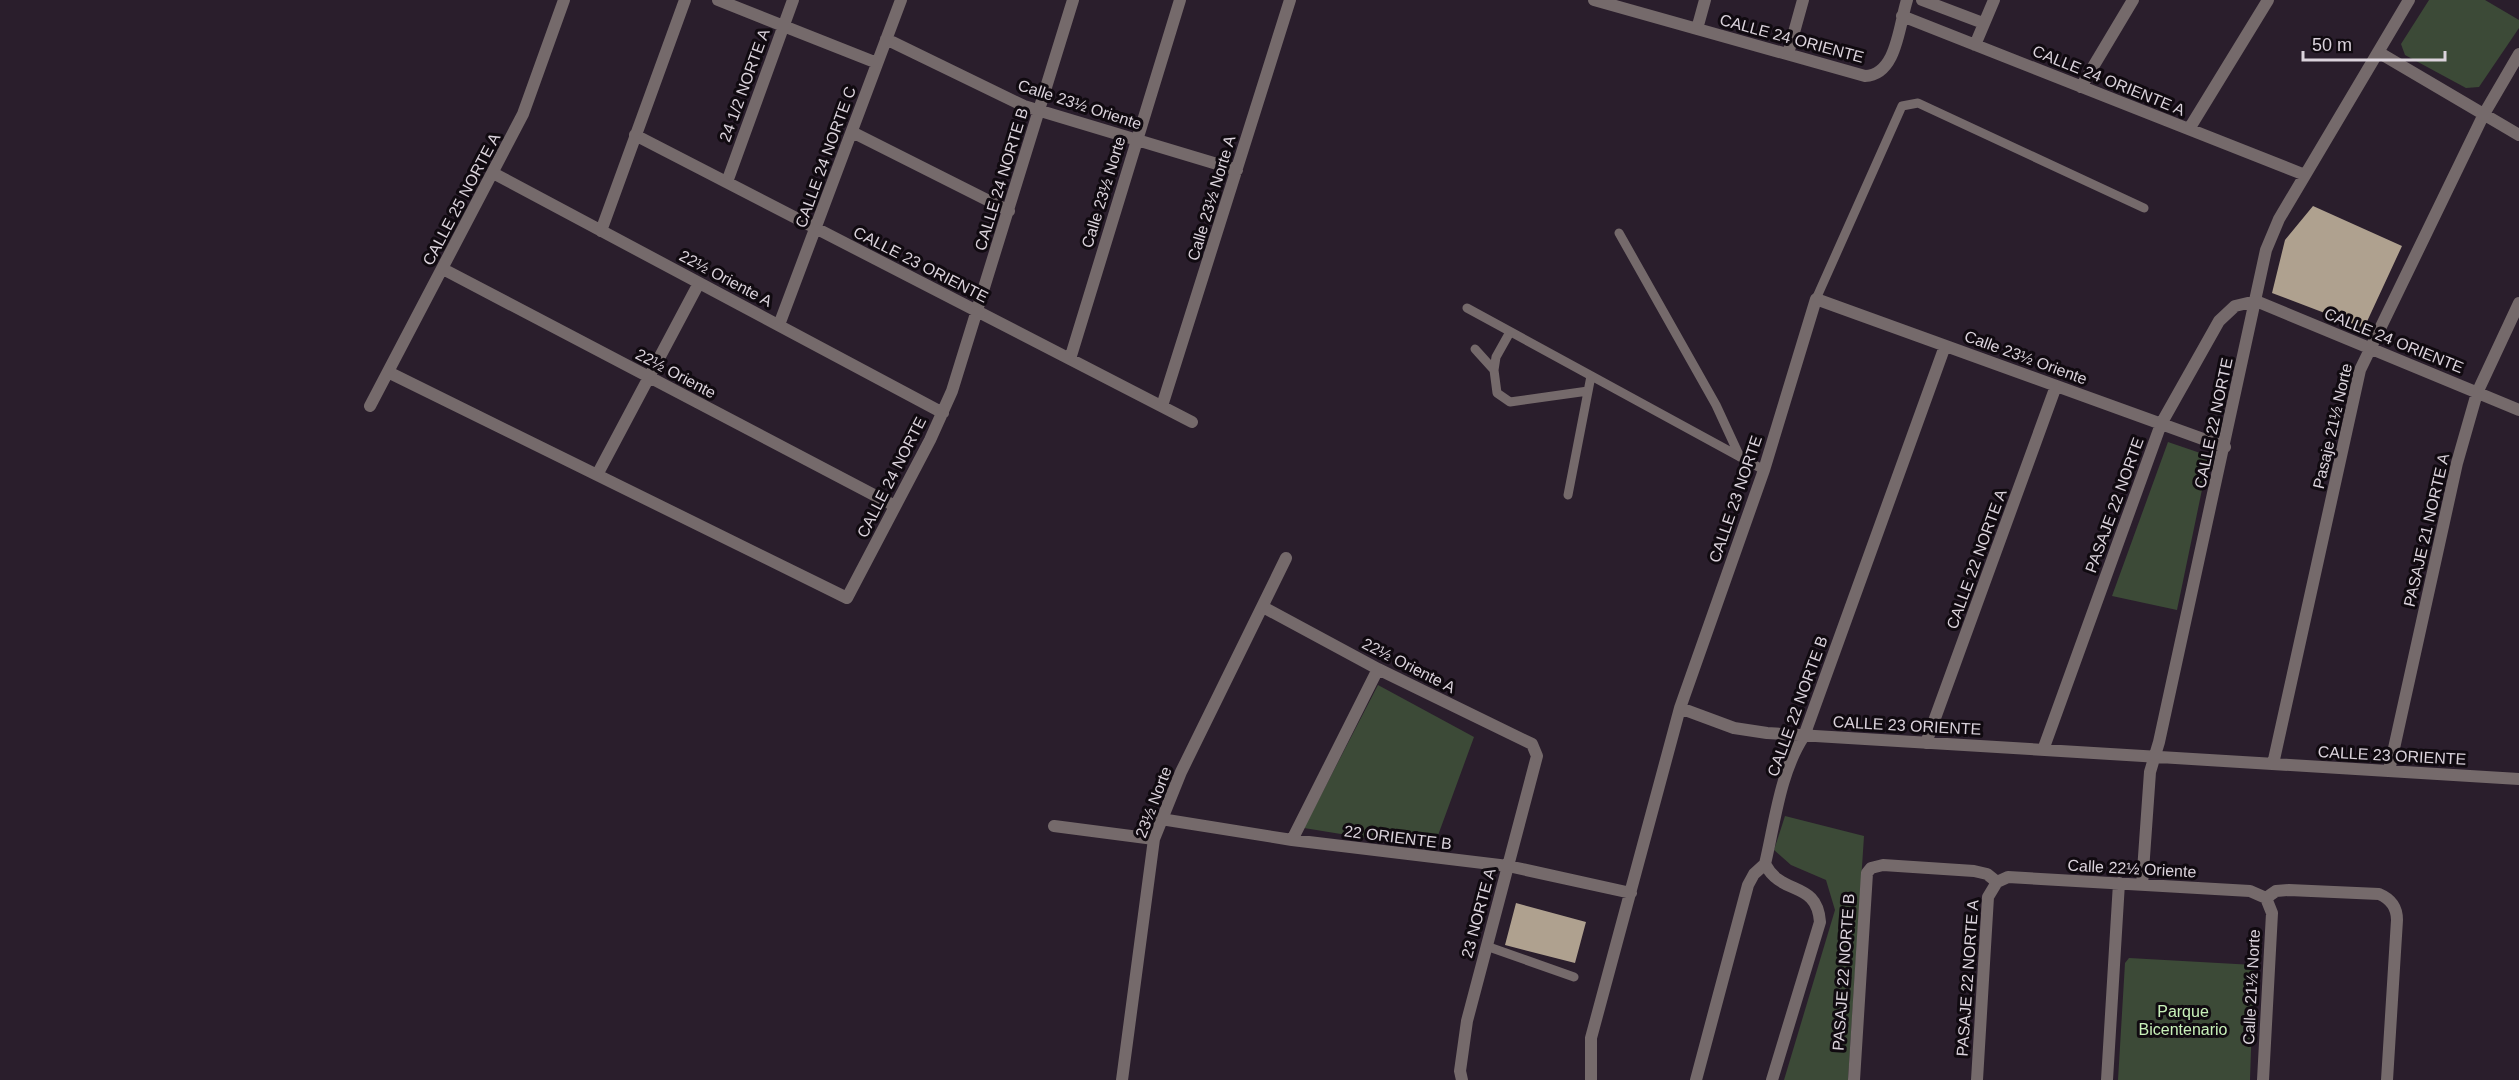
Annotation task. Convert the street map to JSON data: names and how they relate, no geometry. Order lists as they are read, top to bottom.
{
  "streets": {
    "street": [
      "CALLE 24 ORIENTE",
      "CALLE 24 ORIENTE A",
      "24 1/2 NORTE A",
      "Calle 23½ Oriente",
      "CALLE 24 NORTE C",
      "CALLE 24 NORTE B",
      "Calle 23½ Norte",
      "Calle 23½ Norte A",
      "CALLE 25 NORTE A",
      "CALLE 23 ORIENTE",
      "22½ Oriente A",
      "22½ Oriente",
      "CALLE 22 NORTE",
      "Pasaje 21½ Norte",
      "CALLE 24 NORTE",
      "CALLE 23 NORTE",
      "PASAJE 22 NORTE",
      "PASAJE 21 NORTE A",
      "CALLE 22 NORTE A",
      "CALLE 22 NORTE B",
      "23½ Norte",
      "22 ORIENTE B",
      "Calle 22½ Oriente",
      "23 NORTE A",
      "PASAJE 22 NORTE B",
      "PASAJE 22 NORTE A",
      "Calle 21½ Norte"
    ]
  },
  "crossings": [
    ["CALLE 24 ORIENTE", "CALLE 24 ORIENTE A"],
    ["CALLE 24 ORIENTE", "CALLE 22 NORTE"],
    ["CALLE 24 ORIENTE", "Pasaje 21½ Norte"],
    ["CALLE 24 ORIENTE", "PASAJE 22 NORTE"],
    ["CALLE 24 ORIENTE", "PASAJE 21 NORTE A"],
    ["CALLE 24 ORIENTE A", "CALLE 22 NORTE"],
    ["24 1/2 NORTE A", "CALLE 23 ORIENTE"],
    ["Calle 23½ Oriente", "CALLE 24 NORTE C"],
    ["Calle 23½ Oriente", "CALLE 24 NORTE B"],
    ["Calle 23½ Oriente", "Calle 23½ Norte"],
    ["Calle 23½ Oriente", "Calle 23½ Norte A"],
    ["Calle 23½ Oriente", "CALLE 22 NORTE"],
    ["Calle 23½ Oriente", "CALLE 23 NORTE"],
    ["Calle 23½ Oriente", "PASAJE 22 NORTE"],
    ["Calle 23½ Oriente", "CALLE 22 NORTE A"],
    ["Calle 23½ Oriente", "CALLE 22 NORTE B"],
    ["CALLE 24 NORTE C", "CALLE 23 ORIENTE"],
    ["CALLE 24 NORTE C", "22½ Oriente A"],
    ["CALLE 24 NORTE B", "CALLE 23 ORIENTE"],
    ["CALLE 24 NORTE B", "CALLE 24 NORTE"],
    ["Calle 23½ Norte", "CALLE 23 ORIENTE"],
    ["Calle 23½ Norte A", "CALLE 23 ORIENTE"],
    ["CALLE 25 NORTE A", "22½ Oriente A"],
    ["CALLE 25 NORTE A", "22½ Oriente"],
    ["CALLE 23 ORIENTE", "CALLE 22 NORTE"],
    ["CALLE 23 ORIENTE", "Pasaje 21½ Norte"],
    ["CALLE 23 ORIENTE", "CALLE 23 NORTE"],
    ["CALLE 23 ORIENTE", "PASAJE 22 NORTE"],
    ["CALLE 23 ORIENTE", "PASAJE 21 NORTE A"],
    ["CALLE 23 ORIENTE", "CALLE 22 NORTE A"],
    ["CALLE 23 ORIENTE", "CALLE 22 NORTE B"],
    ["22½ Oriente A", "CALLE 24 NORTE"],
    ["22½ Oriente A", "23½ Norte"],
    ["22½ Oriente A", "23 NORTE A"],
    ["22½ Oriente", "CALLE 24 NORTE"],
    ["CALLE 22 NORTE", "PASAJE 22 NORTE"],
    ["CALLE 22 NORTE", "Calle 22½ Oriente"],
    ["23½ Norte", "22 ORIENTE B"],
    ["22 ORIENTE B", "23 NORTE A"],
    ["Calle 22½ Oriente", "PASAJE 22 NORTE B"],
    ["Calle 22½ Oriente", "PASAJE 22 NORTE A"],
    ["Calle 22½ Oriente", "Calle 21½ Norte"],
    ["PASAJE 22 NORTE B", "PASAJE 22 NORTE A"]
  ],
  "parks": ["Parque Bicentenario"],
  "scale_bar": "50 m"
}
